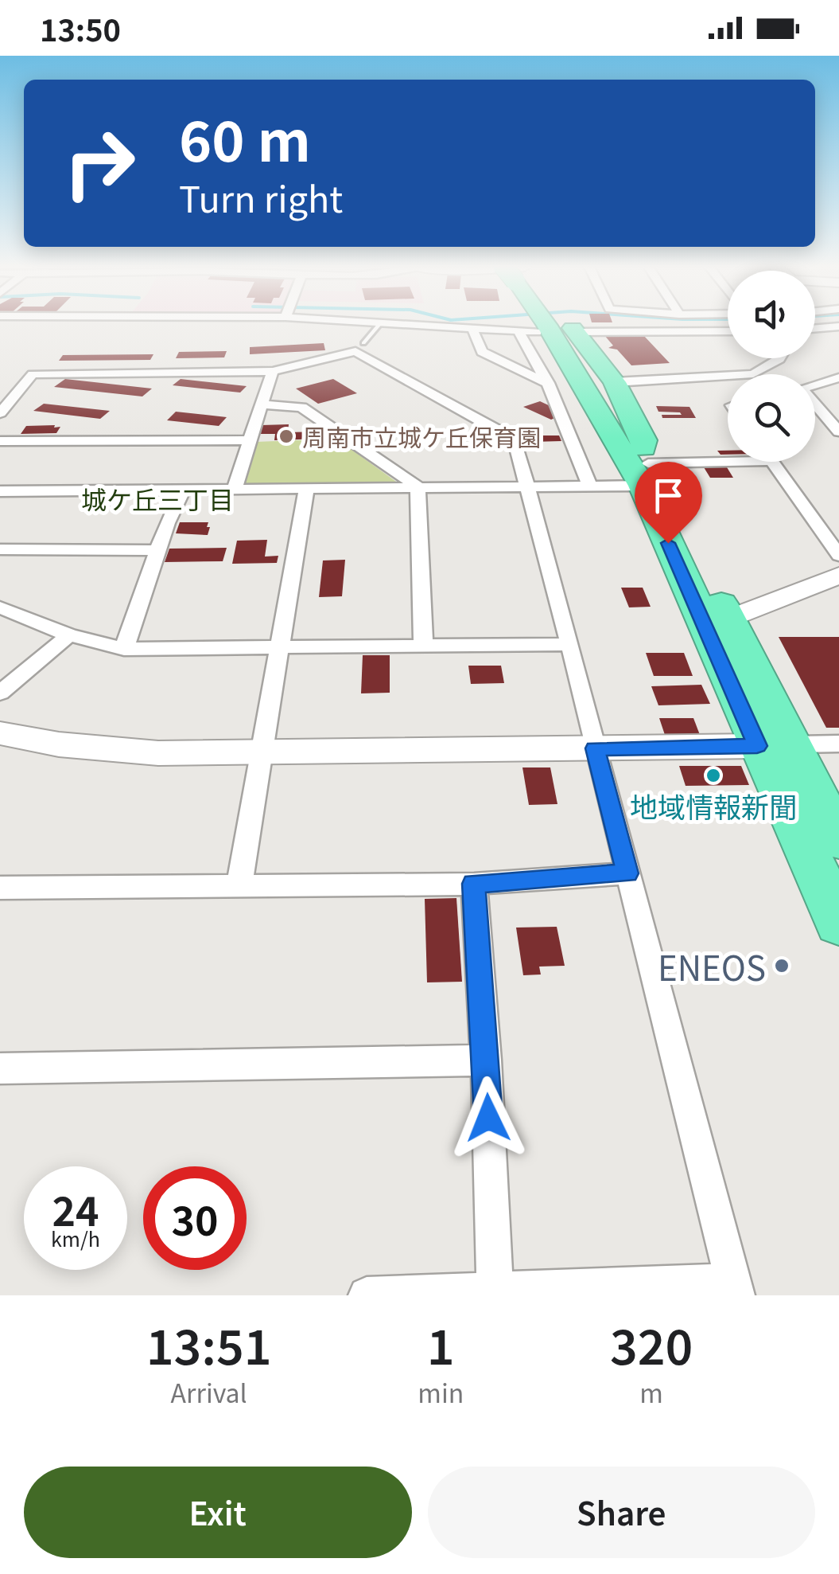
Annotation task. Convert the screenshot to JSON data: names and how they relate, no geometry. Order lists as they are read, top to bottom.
{
  "districts": ["城ケ丘三丁目"],
  "places": ["周南市立城ケ丘保育園", "地域情報新聞", "ENEOS"],
  "page": {
    "status": "13:50",
    "turn": ["60 m", "Turn right"],
    "speed": "24 km/h",
    "limit": "30",
    "eta": [
      "13:51",
      "Arrival",
      "1",
      "min",
      "320",
      "m"
    ],
    "buttons": ["Exit", "Share"]
  }
}
